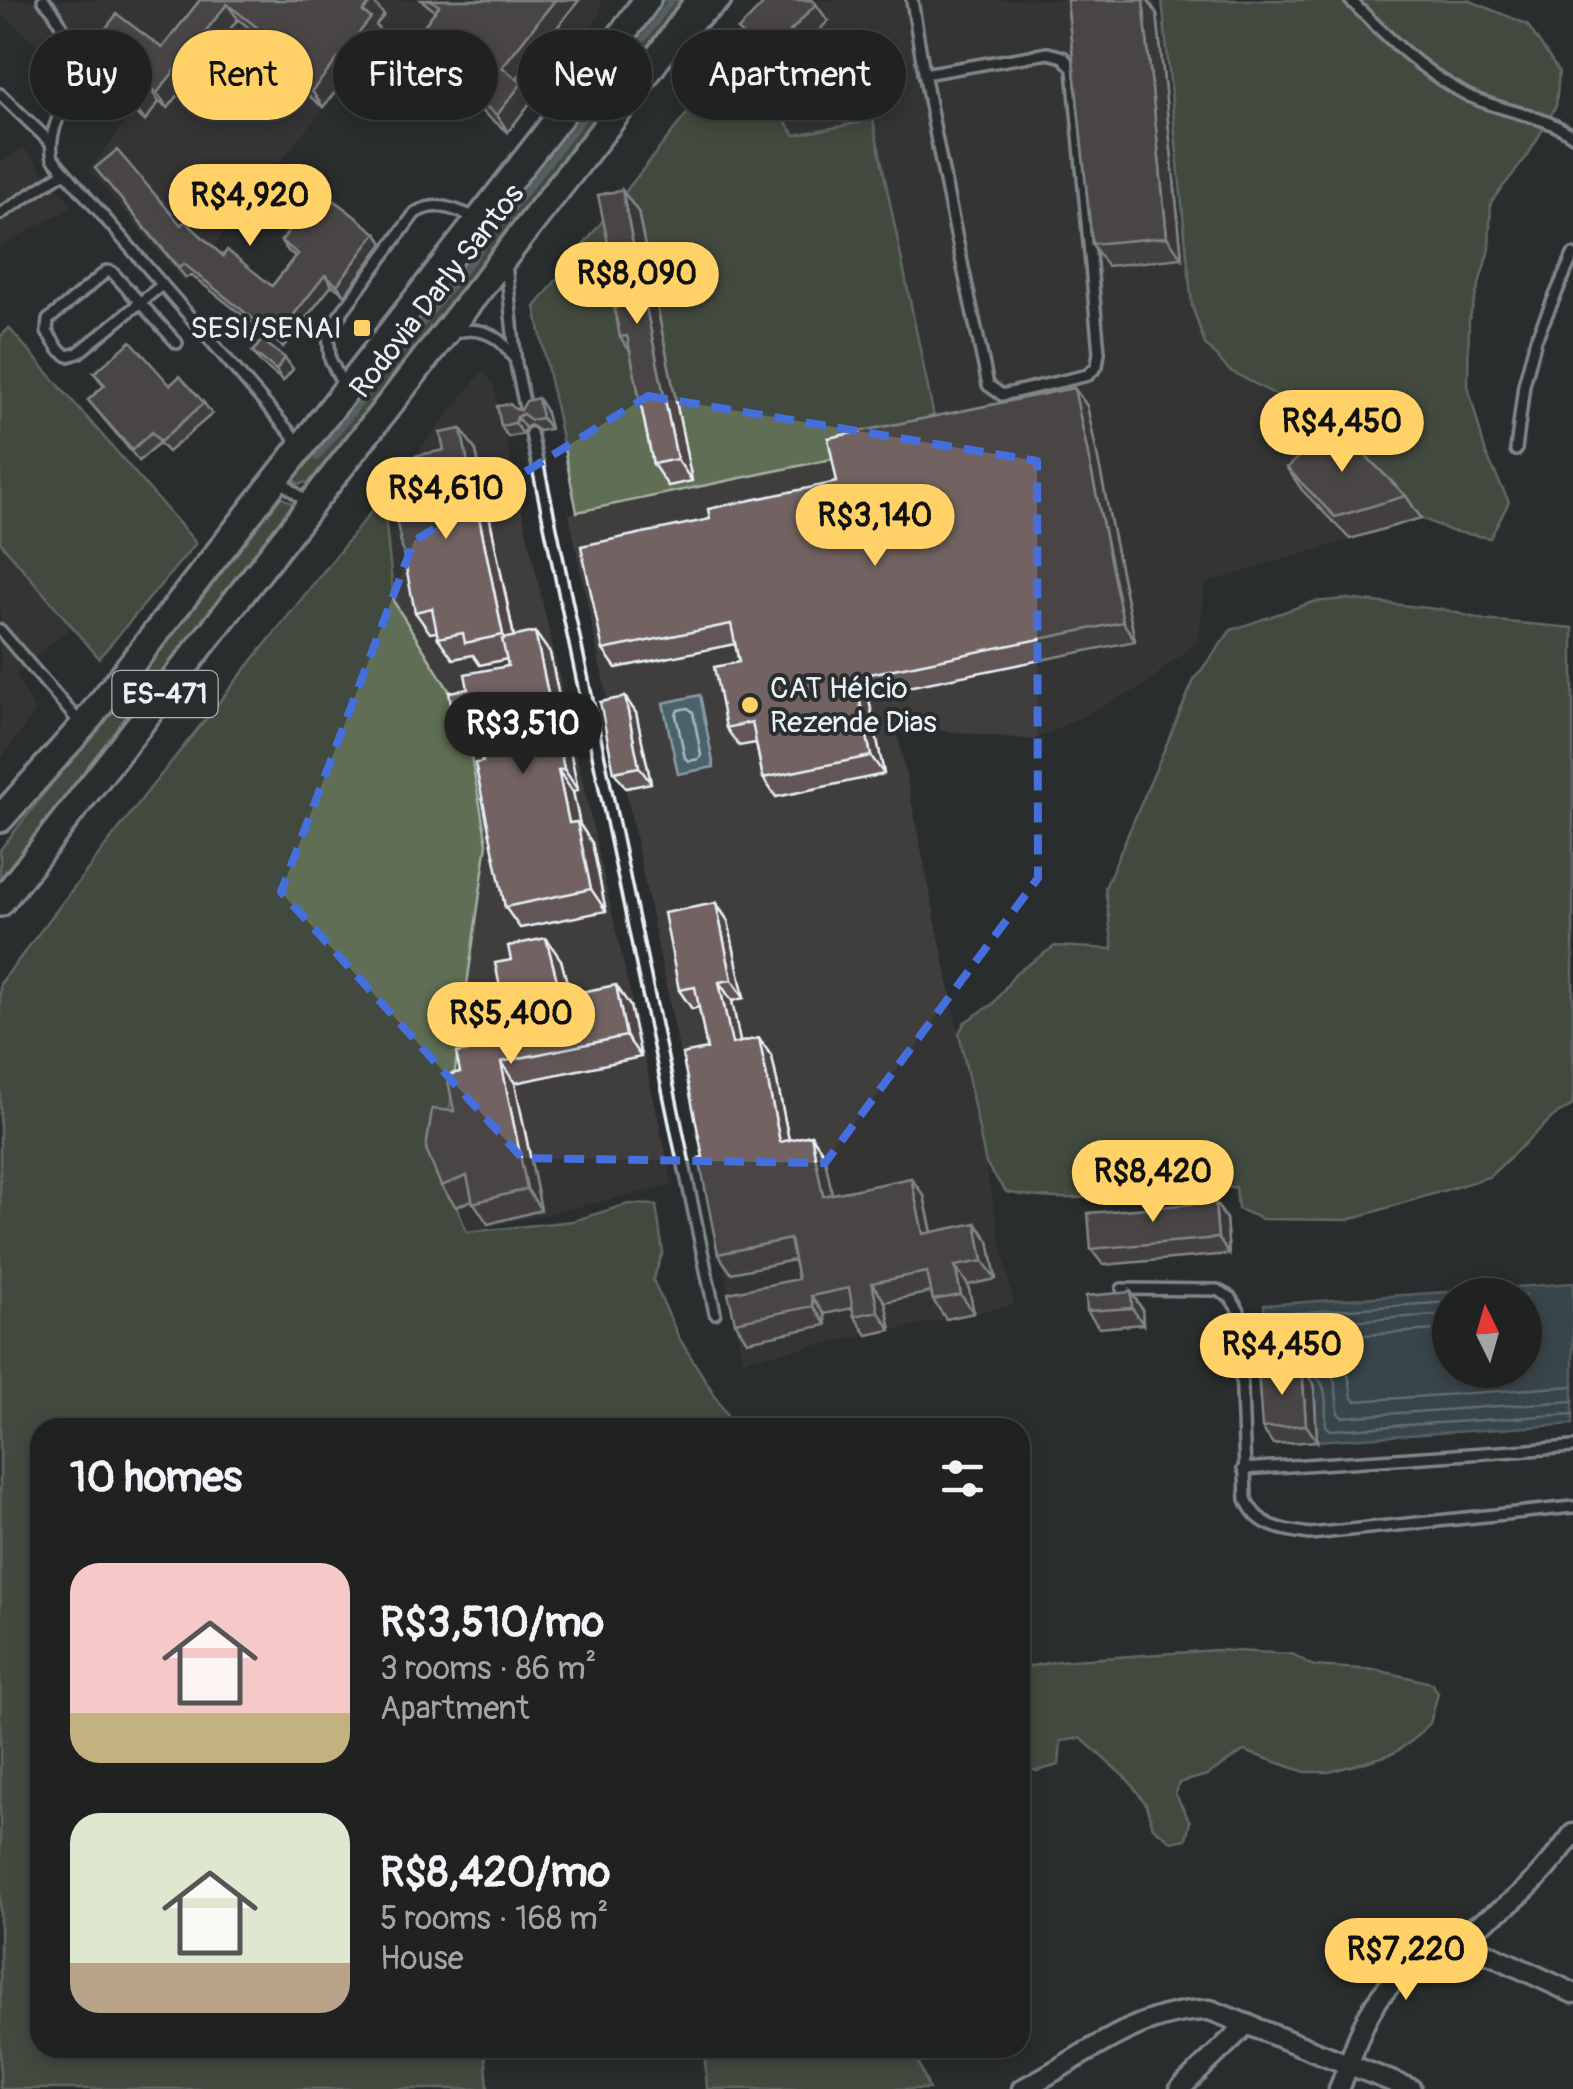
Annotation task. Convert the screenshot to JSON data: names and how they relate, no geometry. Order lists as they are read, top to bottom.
{
  "streets": {
    "main road": ["Rodovia Darly Santos", "ES-471"]
  },
  "places": {
    "transit": ["SESI/SENAI"],
    "other": ["CAT Hélcio Rezende Dias"]
  },
  "north": "top",
  "page": {
    "chip": [
      "Buy",
      "Rent",
      "Filters",
      "New",
      "Apartment"
    ],
    "price": [
      "R$4,920",
      "R$8,090",
      "R$4,450",
      "R$4,610",
      "R$3,140",
      "R$3,510",
      "R$5,400",
      "R$8,420",
      "R$4,450",
      "R$7,220"
    ],
    "heading": "10 homes",
    "list": [
      {
        "name": "R$3,510/mo",
        "note": "3 rooms · 86 m² · Apartment"
      },
      {
        "name": "R$8,420/mo",
        "note": "5 rooms · 168 m² · House"
      }
    ]
  }
}
